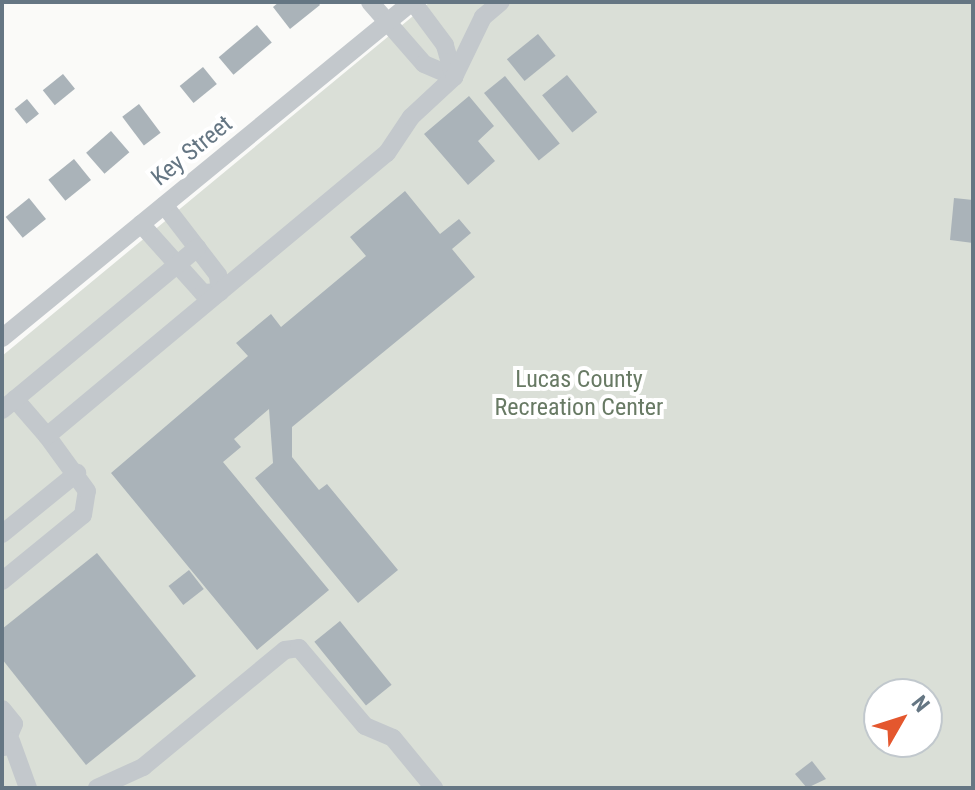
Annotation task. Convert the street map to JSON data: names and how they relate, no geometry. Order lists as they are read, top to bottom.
{
  "streets": {
    "street": ["Key Street"]
  },
  "parks": ["Lucas County Recreation Center"],
  "north": "top right"
}
